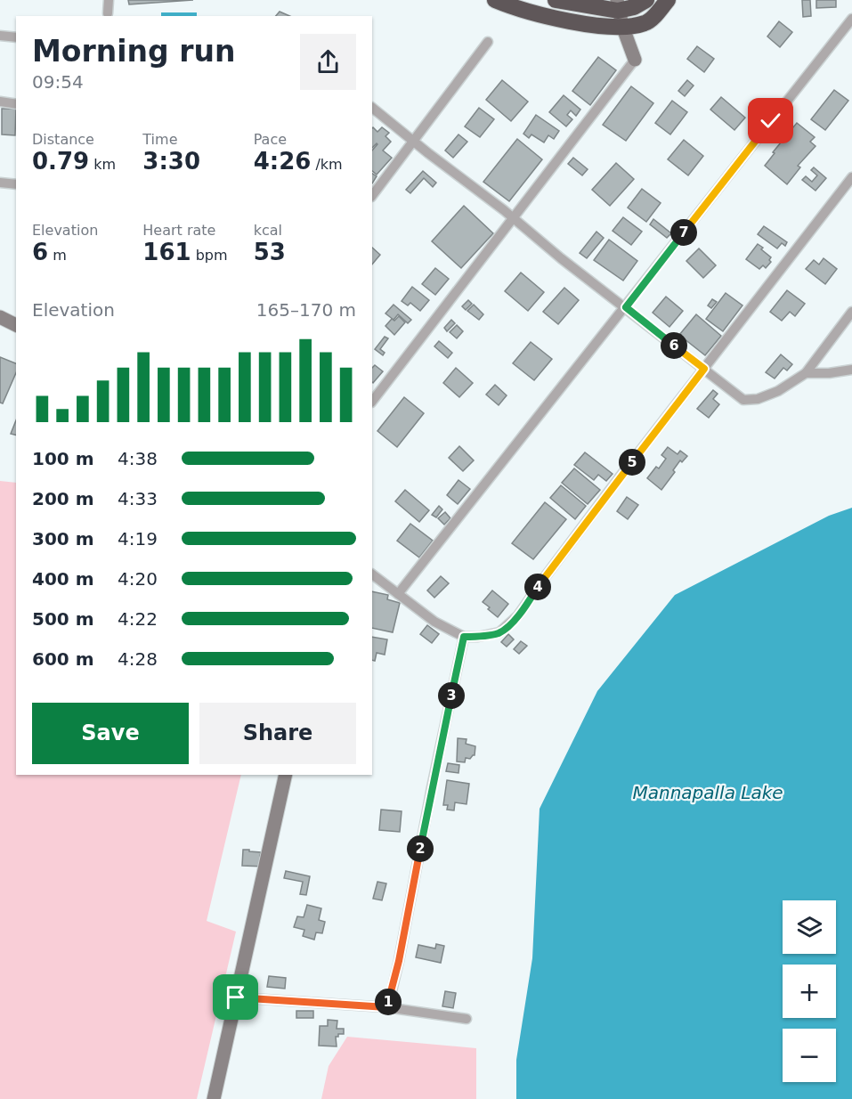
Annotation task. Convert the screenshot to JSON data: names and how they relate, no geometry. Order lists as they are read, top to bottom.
{
  "water": ["Mannapalla Lake"],
  "page": {
    "heading": ["Morning run", "09:54"],
    "stats": [
      ["Distance", "0.79 km"],
      ["Time", "3:30"],
      ["Pace", "4:26 /km"],
      ["Elevation", "6 m"],
      ["Heart rate", "161 bpm"],
      ["kcal", "53"]
    ],
    "pins": [
      "7",
      "6",
      "5",
      "4",
      "3",
      "2",
      "1"
    ],
    "chart": ["Elevation", "165–170 m"],
    "list": [
      {
        "name": "100 m",
        "note": "4:38"
      },
      {
        "name": "200 m",
        "note": "4:33"
      },
      {
        "name": "300 m",
        "note": "4:19"
      },
      {
        "name": "400 m",
        "note": "4:20"
      },
      {
        "name": "500 m",
        "note": "4:22"
      },
      {
        "name": "600 m",
        "note": "4:28"
      }
    ],
    "buttons": ["Save", "Share"],
    "map_buttons": ["+", "−"]
  }
}
